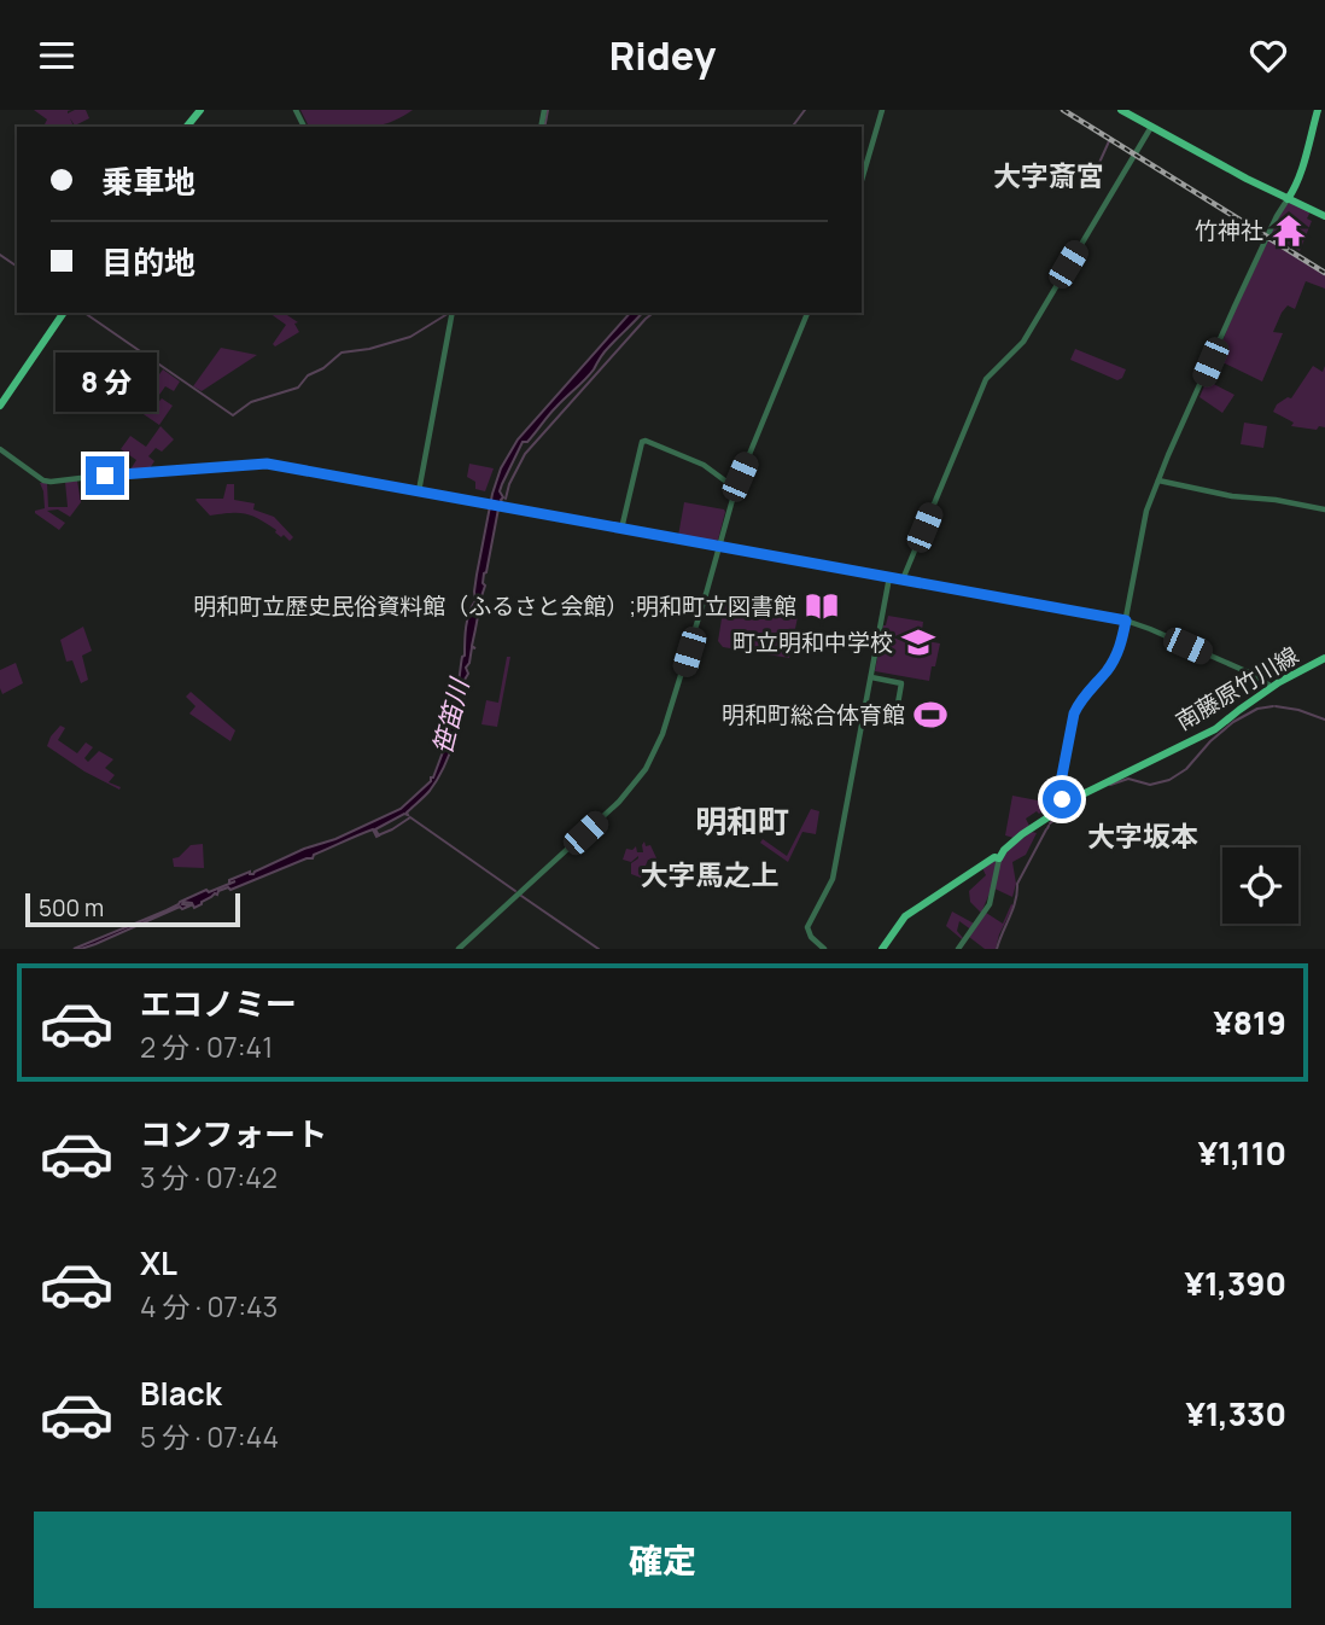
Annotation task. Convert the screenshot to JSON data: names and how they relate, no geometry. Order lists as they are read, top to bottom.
{
  "streets": {
    "main road": ["南藤原竹川線"]
  },
  "districts": [
    "大字斎宮",
    "明和町",
    "大字坂本",
    "大字馬之上"
  ],
  "water": ["笹笛川"],
  "places": {
    "temple": ["竹神社"],
    "library": ["明和町立歴史民俗資料館（ふるさと会館）;明和町立図書館"],
    "school or university": ["町立明和中学校"],
    "sports": ["明和町総合体育館"]
  },
  "scale_bar": "500 m",
  "page": {
    "header": "Ridey",
    "banner": ["乗車地", "目的地"],
    "bubble": "8 分",
    "scale": "500 m",
    "list": [
      {
        "name": "エコノミー",
        "note": "2 分 · 07:41",
        "value": "¥819"
      },
      {
        "name": "コンフォート",
        "note": "3 分 · 07:42",
        "value": "¥1,110"
      },
      {
        "name": "XL",
        "note": "4 分 · 07:43",
        "value": "¥1,390"
      },
      {
        "name": "Black",
        "note": "5 分 · 07:44",
        "value": "¥1,330"
      }
    ],
    "buttons": "確定"
  }
}
